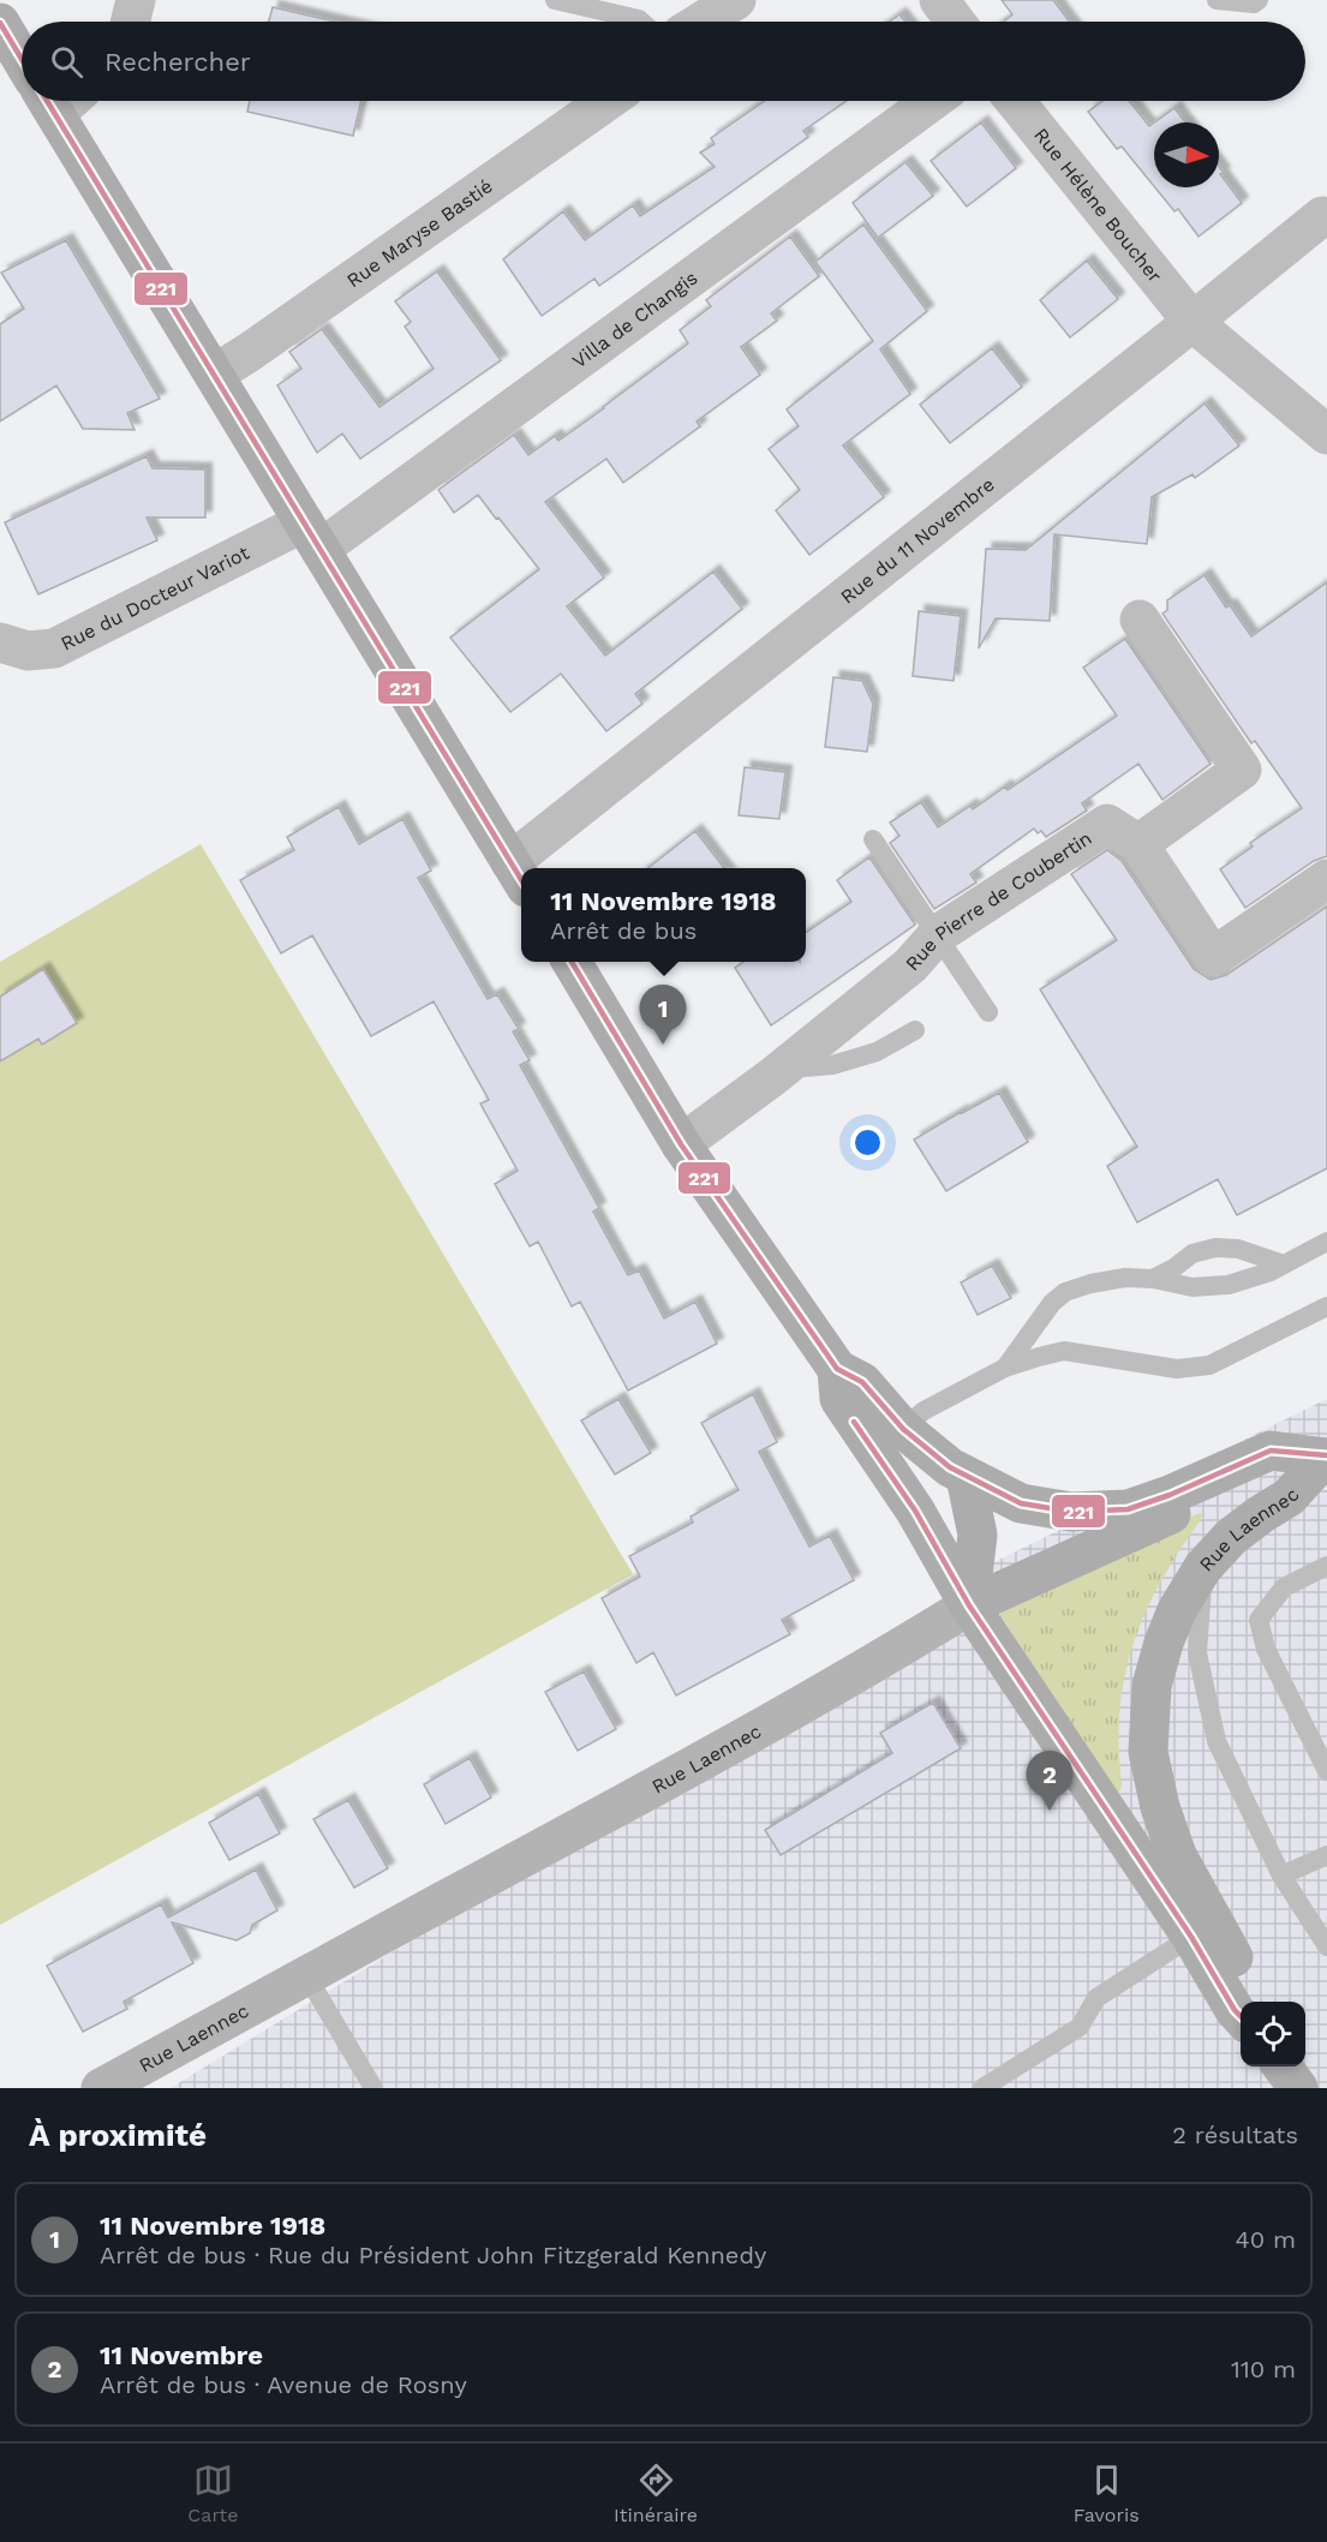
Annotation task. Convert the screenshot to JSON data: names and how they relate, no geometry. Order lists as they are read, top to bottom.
{
  "streets": {
    "main road": ["Rue Laennec"],
    "street": [
      "Rue Hélène Boucher",
      "Rue Maryse Bastié",
      "Villa de Changis",
      "Rue du 11 Novembre",
      "Rue du Docteur Variot",
      "Rue Pierre de Coubertin"
    ]
  },
  "crossings": [
    ["Rue Hélène Boucher", "Rue du 11 Novembre"],
    ["Villa de Changis", "Rue du Docteur Variot"]
  ],
  "lines": ["transit line 221"],
  "north": "right",
  "page": {
    "search": "Rechercher",
    "popup": ["11 Novembre 1918", "Arrêt de bus"],
    "pins": ["1", "2"],
    "heading": ["À proximité", "2 résultats"],
    "list": [
      {
        "mark": "1",
        "name": "11 Novembre 1918",
        "note": "Arrêt de bus · Rue du Président John Fitzgerald Kennedy",
        "value": "40 m"
      },
      {
        "mark": "2",
        "name": "11 Novembre",
        "note": "Arrêt de bus · Avenue de Rosny",
        "value": "110 m"
      }
    ],
    "nav": ["Carte", "Itinéraire", "Favoris"]
  }
}
